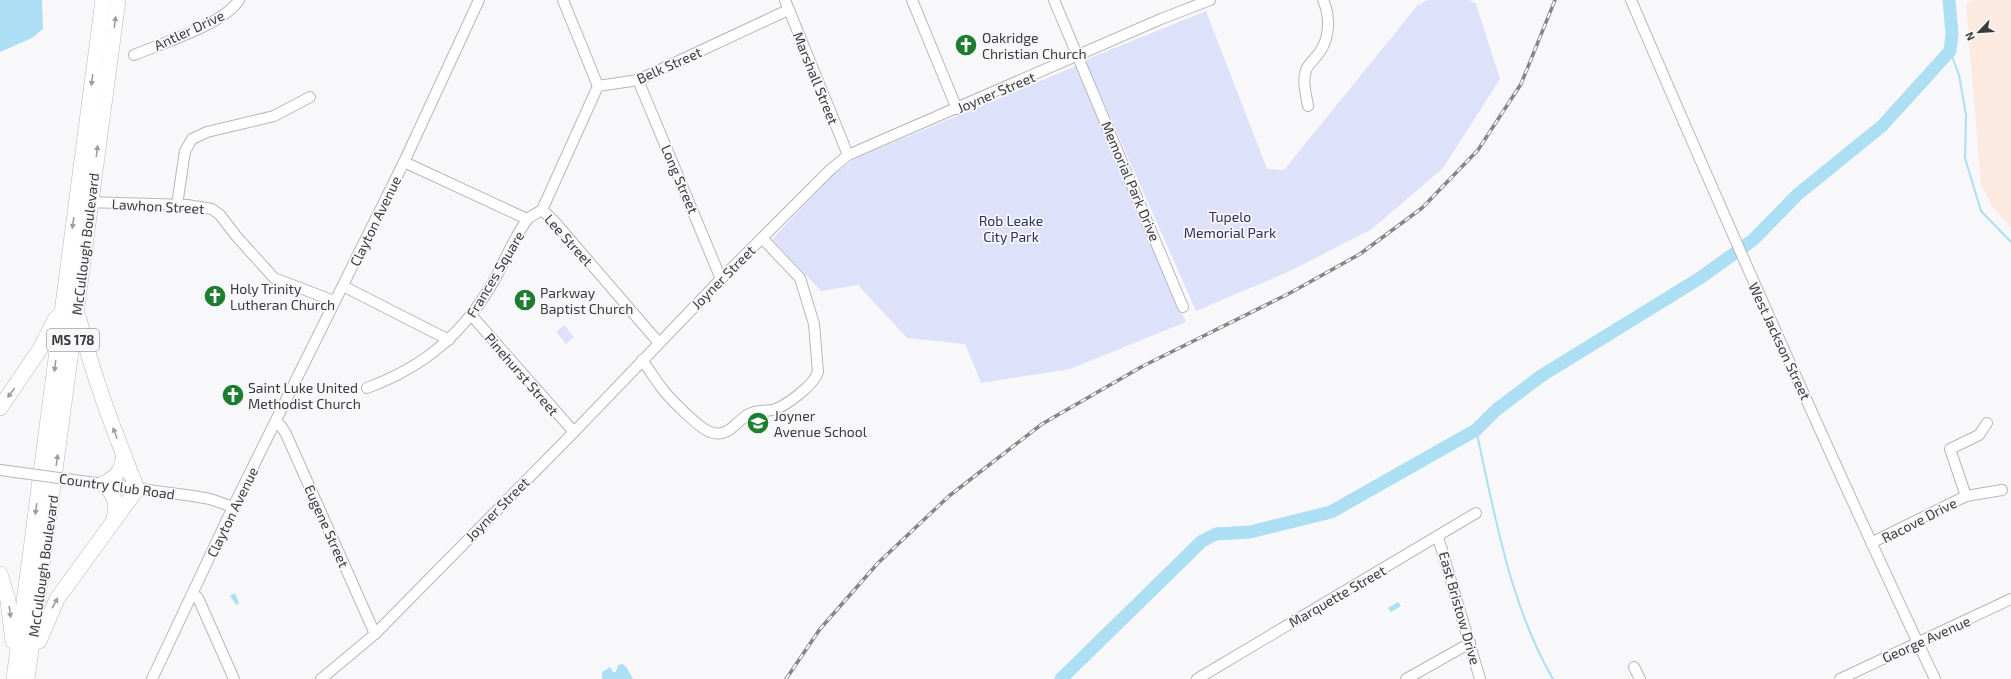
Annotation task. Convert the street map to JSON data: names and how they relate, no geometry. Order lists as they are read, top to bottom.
{
  "streets": {
    "highway": ["McCullough Boulevard", "MS 178"],
    "street": [
      "Antler Drive",
      "Belk Street",
      "Marshall Street",
      "Joyner Street",
      "Long Street",
      "Memorial Park Drive",
      "Lawhon Street",
      "Clayton Avenue",
      "Lee Street",
      "Frances Square",
      "West Jackson Street",
      "Pinehurst Street",
      "Country Club Road",
      "Racove Drive",
      "Eugene Street",
      "Marquette Street",
      "East Bristow Drive",
      "George Avenue"
    ]
  },
  "crossings": [
    ["Belk Street", "Marshall Street"],
    ["Belk Street", "Long Street"],
    ["Marshall Street", "Joyner Street"],
    ["Joyner Street", "Long Street"],
    ["Joyner Street", "Memorial Park Drive"],
    ["Joyner Street", "Lee Street"],
    ["Joyner Street", "Pinehurst Street"],
    ["Joyner Street", "Eugene Street"],
    ["Lawhon Street", "Clayton Avenue"],
    ["Lawhon Street", "McCullough Boulevard"],
    ["Clayton Avenue", "Frances Square"],
    ["Clayton Avenue", "Country Club Road"],
    ["Clayton Avenue", "Eugene Street"],
    ["Frances Square", "Pinehurst Street"],
    ["West Jackson Street", "Racove Drive"],
    ["West Jackson Street", "George Avenue"],
    ["Marquette Street", "East Bristow Drive"]
  ],
  "parks": ["Tupelo Memorial Park", "Rob Leake City Park"],
  "places": {
    "church": [
      "Oakridge Christian Church",
      "Holy Trinity Lutheran Church",
      "Parkway Baptist Church",
      "Saint Luke United Methodist Church"
    ],
    "school or university": ["Joyner Avenue School"]
  },
  "north": "bottom left"
}
